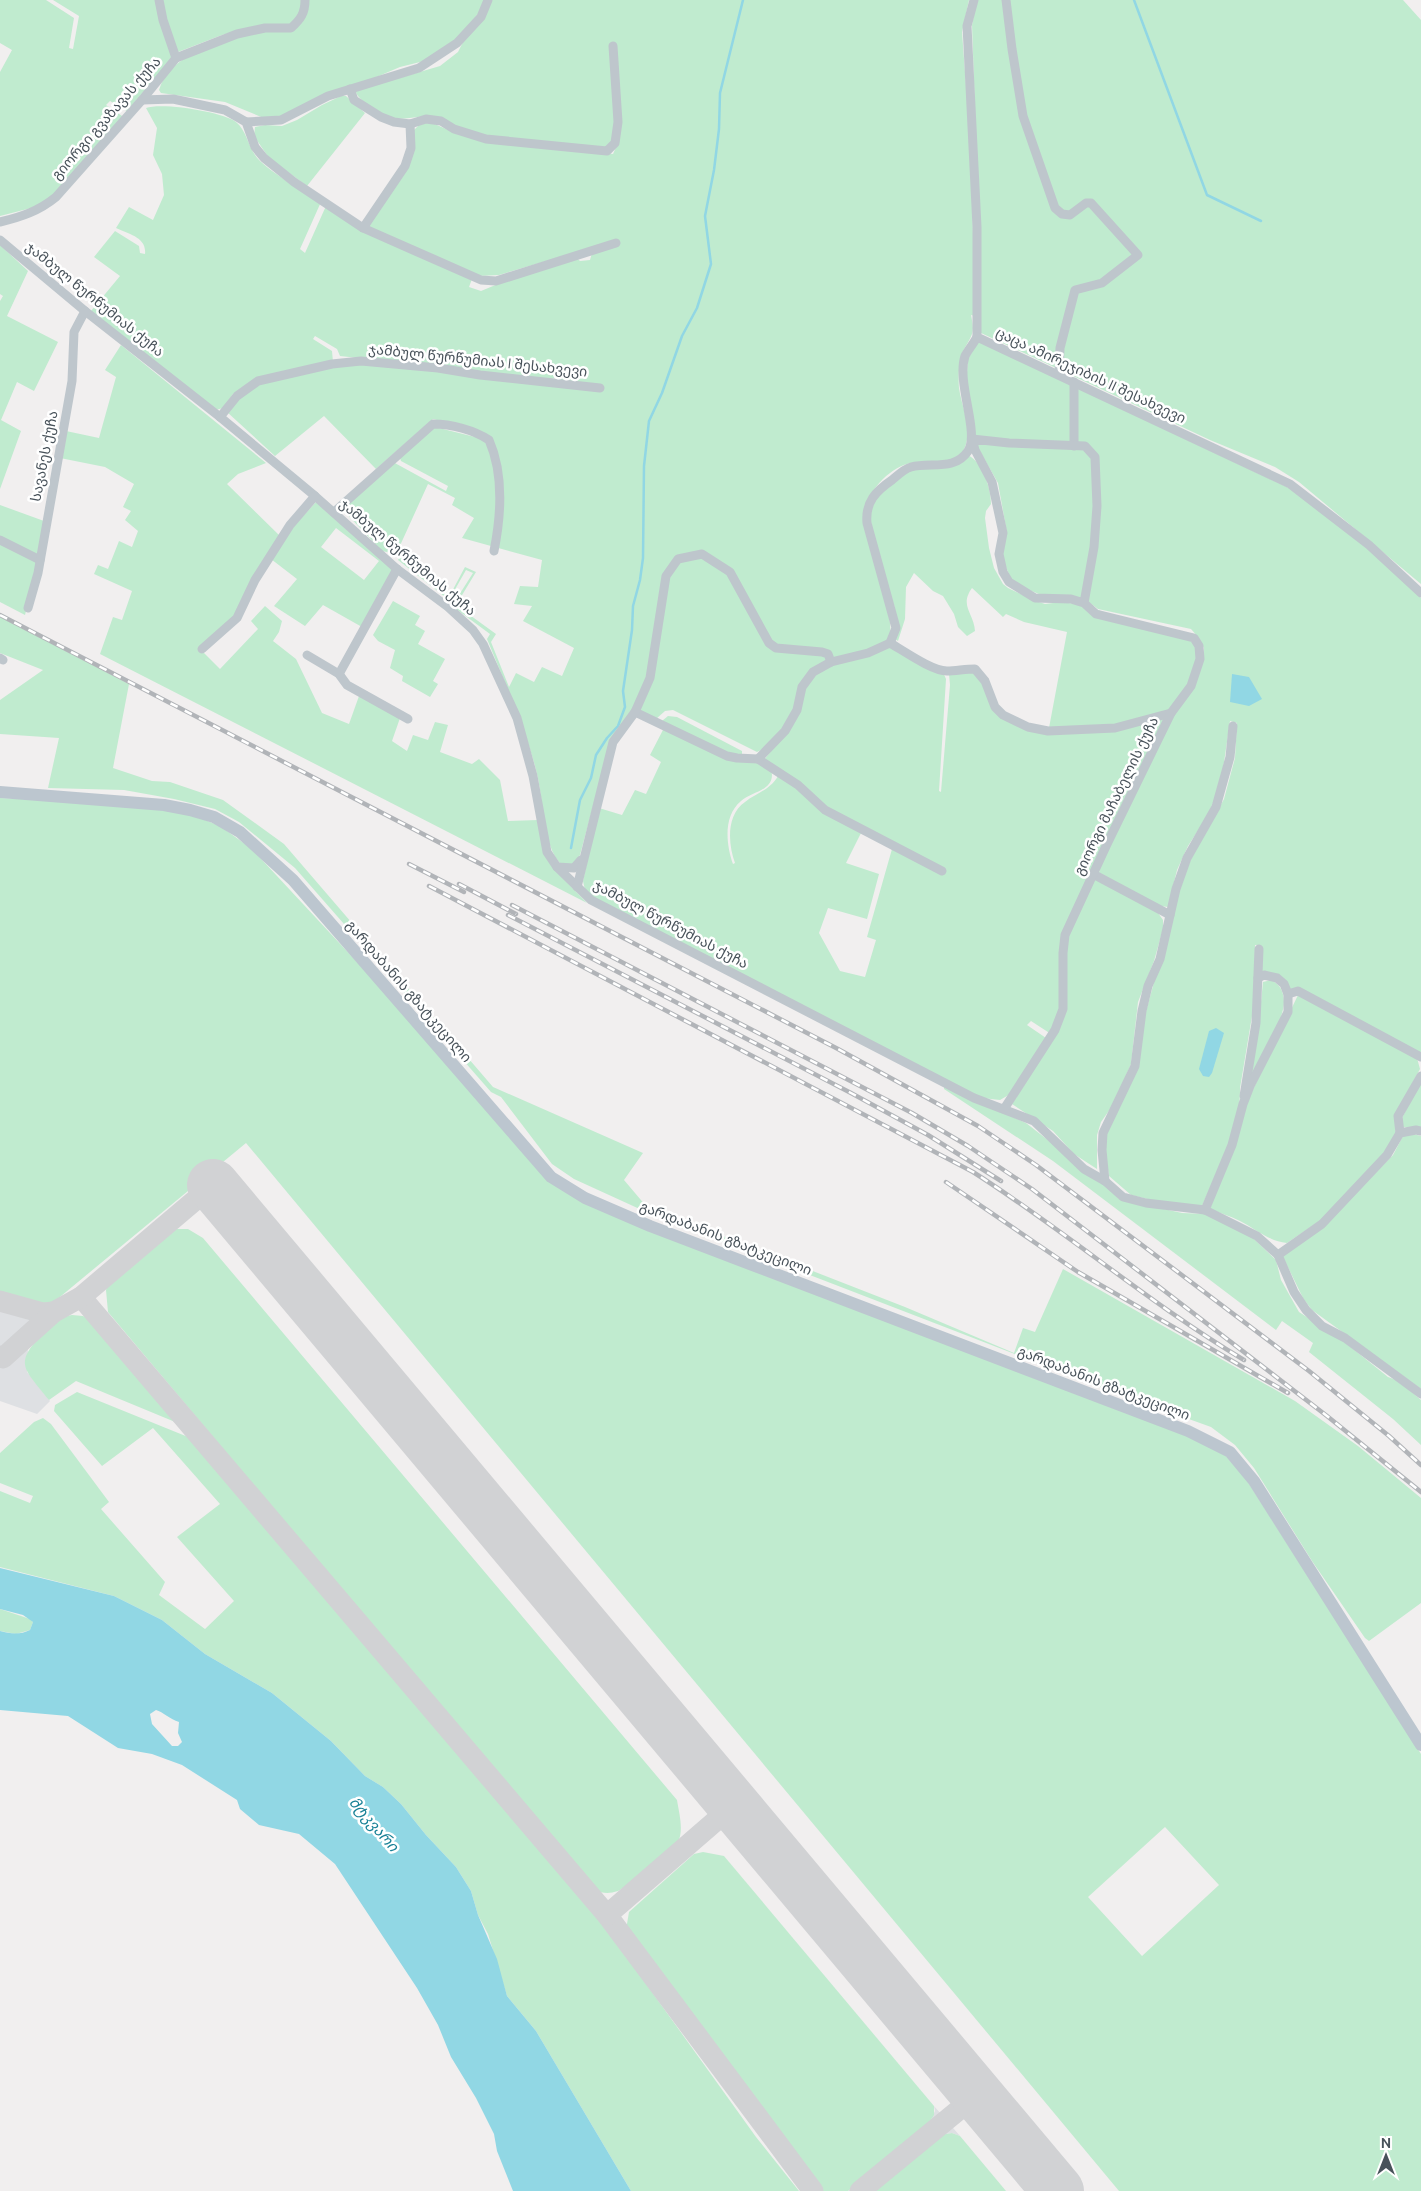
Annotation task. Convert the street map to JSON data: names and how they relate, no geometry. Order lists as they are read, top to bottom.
{
  "streets": {
    "main road": ["გარდაბანის გზატკეცილი"],
    "street": [
      "გიორგი გვაზავას ქუჩა",
      "ჯამბულ წურწუმიას ქუჩა",
      "ჯამბულ წურწუმიას I შესახვევი",
      "ცაცა ამირეჯიბის II შესახვევი",
      "სავანეს ქუჩა",
      "გიორგი მაჩაბელის ქუჩა"
    ]
  },
  "crossings": [
    ["ჯამბულ წურწუმიას ქუჩა", "ჯამბულ წურწუმიას I შესახვევი"],
    ["ჯამბულ წურწუმიას ქუჩა", "სავანეს ქუჩა"],
    ["ჯამბულ წურწუმიას ქუჩა", "გიორგი მაჩაბელის ქუჩა"]
  ],
  "water": ["მტკვარი"],
  "north": "top"
}
